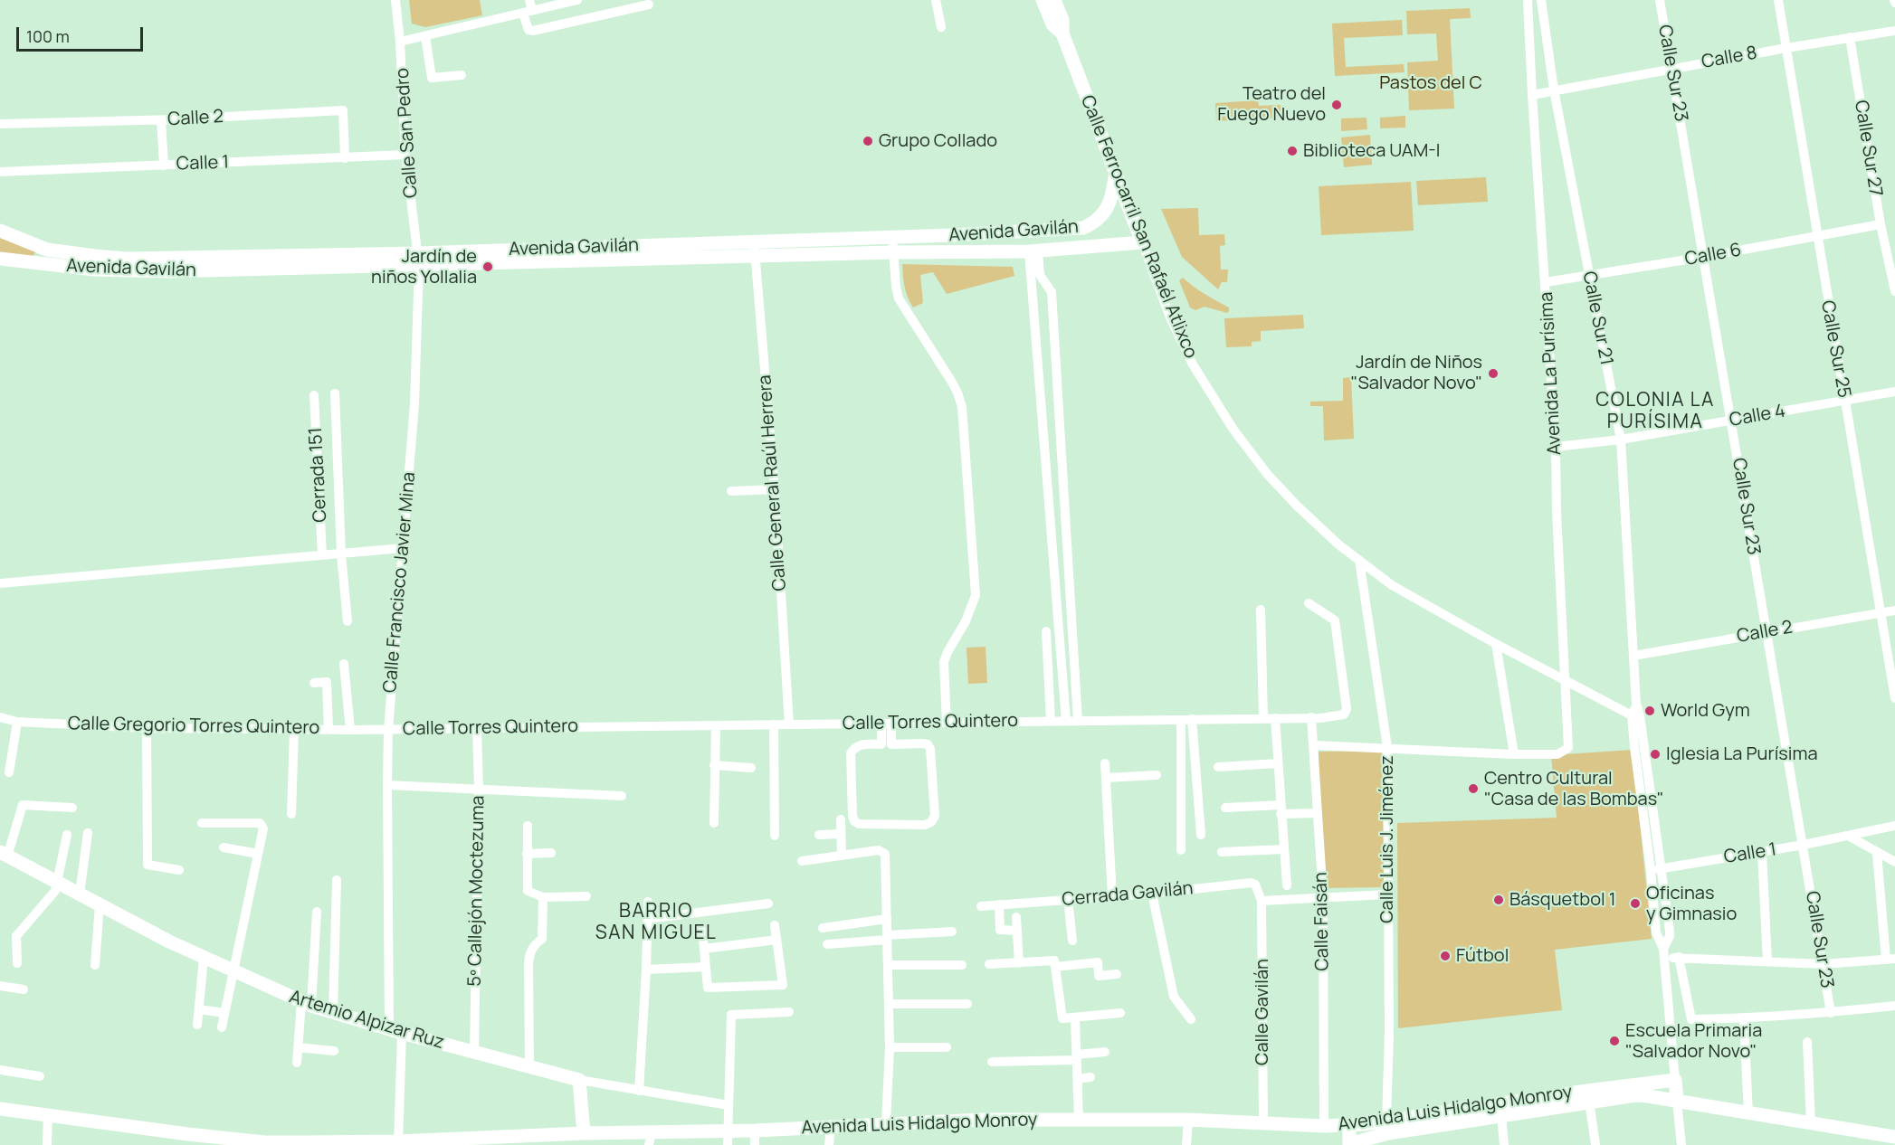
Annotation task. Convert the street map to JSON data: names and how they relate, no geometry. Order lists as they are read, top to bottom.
{
  "streets": {
    "street": [
      "Calle 8",
      "Calle Sur 23",
      "Calle 2",
      "Calle San Pedro",
      "Calle Sur 27",
      "Calle 1",
      "Calle Ferrocarril San Rafaél Atlixco",
      "Avenida Gavilán",
      "Calle 6",
      "Calle Sur 21",
      "Calle Sur 25",
      "Avenida La Purísima",
      "Calle 4",
      "Cerrada 151",
      "Calle General Raúl Herrera",
      "Calle Francisco Javier Mina",
      "Calle Torres Quintero",
      "Calle Gregorio Torres Quintero",
      "Calle Luis J. Jiménez",
      "5º Callejón Moctezuma",
      "Cerrada Gavilán",
      "Calle Faisán",
      "Calle Gavilán",
      "Artemio Alpizar Ruz",
      "Avenida Luis Hidalgo Monroy"
    ]
  },
  "crossings": [
    ["Calle 8", "Calle Sur 23"],
    ["Calle 8", "Calle Sur 27"],
    ["Calle 8", "Calle Sur 21"],
    ["Calle 8", "Calle Sur 25"],
    ["Calle 8", "Avenida La Purísima"],
    ["Calle Sur 23", "Calle 2"],
    ["Calle Sur 23", "Calle 1"],
    ["Calle Sur 23", "Calle 6"],
    ["Calle Sur 23", "Calle 4"],
    ["Calle 2", "Calle 1"],
    ["Calle 2", "Calle Sur 21"],
    ["Calle 2", "Calle Sur 25"],
    ["Calle San Pedro", "Calle 1"],
    ["Calle San Pedro", "Avenida Gavilán"],
    ["Calle San Pedro", "Calle Francisco Javier Mina"],
    ["Calle Sur 27", "Calle 6"],
    ["Calle Ferrocarril San Rafaél Atlixco", "Avenida Gavilán"],
    ["Calle Ferrocarril San Rafaél Atlixco", "Calle Sur 21"],
    ["Calle Ferrocarril San Rafaél Atlixco", "Avenida La Purísima"],
    ["Calle Ferrocarril San Rafaél Atlixco", "Calle Luis J. Jiménez"],
    ["Avenida Gavilán", "Calle General Raúl Herrera"],
    ["Avenida Gavilán", "Calle Francisco Javier Mina"],
    ["Calle 6", "Calle Sur 21"],
    ["Calle 6", "Calle Sur 25"],
    ["Calle 6", "Avenida La Purísima"],
    ["Calle Sur 21", "Calle 4"],
    ["Calle Sur 25", "Calle 4"],
    ["Avenida La Purísima", "Calle 4"],
    ["Calle General Raúl Herrera", "Calle Torres Quintero"],
    ["Calle Francisco Javier Mina", "Calle Torres Quintero"],
    ["Calle Francisco Javier Mina", "Calle Gregorio Torres Quintero"],
    ["Calle Francisco Javier Mina", "Artemio Alpizar Ruz"],
    ["Calle Francisco Javier Mina", "Avenida Luis Hidalgo Monroy"],
    ["Calle Torres Quintero", "Calle Gregorio Torres Quintero"],
    ["Calle Torres Quintero", "5º Callejón Moctezuma"],
    ["Calle Torres Quintero", "Calle Faisán"],
    ["Calle Luis J. Jiménez", "Avenida Luis Hidalgo Monroy"],
    ["5º Callejón Moctezuma", "Artemio Alpizar Ruz"],
    ["Cerrada Gavilán", "Calle Gavilán"],
    ["Calle Faisán", "Avenida Luis Hidalgo Monroy"],
    ["Calle Gavilán", "Avenida Luis Hidalgo Monroy"]
  ],
  "districts": ["COLONIA LA PURÍSIMA", "BARRIO SAN MIGUEL"],
  "parks": ["Pastos del C"],
  "places": [
    "Teatro del Fuego Nuevo",
    "Grupo Collado",
    "Biblioteca UAM-I",
    "Jardín de niños Yollalia",
    "Jardín de Niños \"Salvador Novo\"",
    "World Gym",
    "Iglesia La Purísima",
    "Centro Cultural \"Casa de las Bombas\"",
    "Básquetbol 1",
    "Oficinas y Gimnasio",
    "Fútbol",
    "Escuela Primaria \"Salvador Novo\""
  ],
  "scale_bar": "100 m"
}
